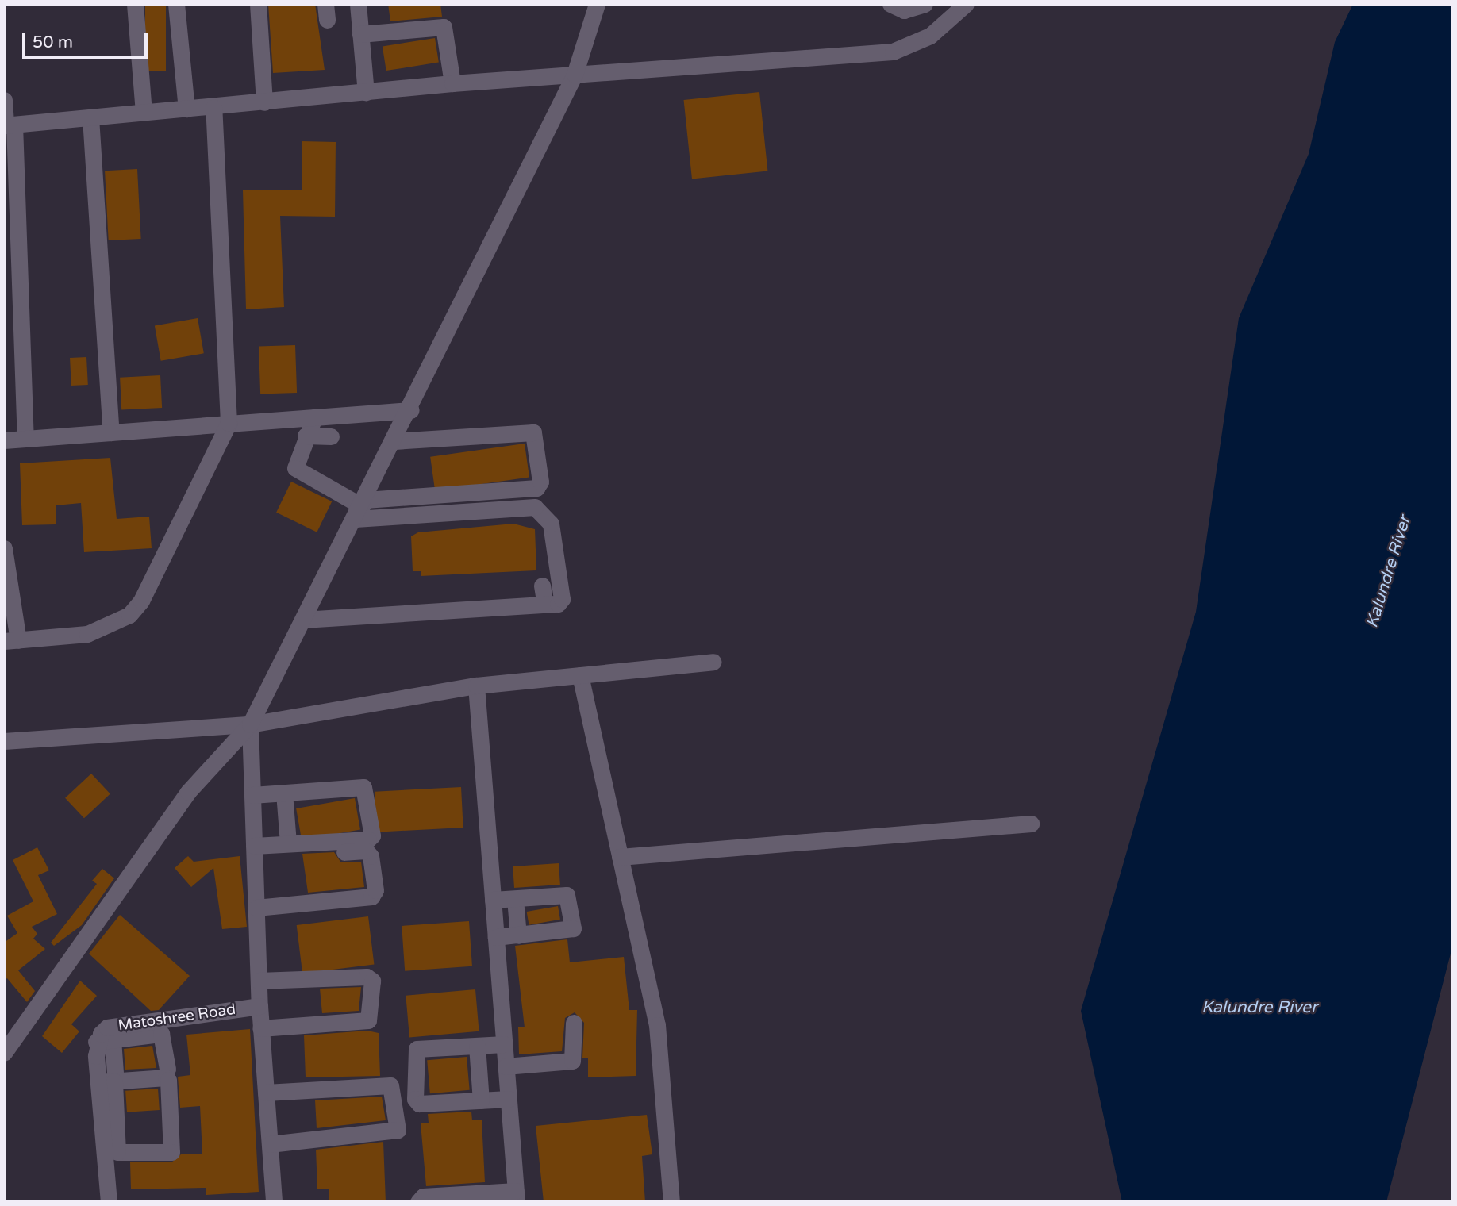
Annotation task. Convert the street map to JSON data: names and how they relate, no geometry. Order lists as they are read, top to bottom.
{
  "streets": {
    "street": ["Matoshree Road"]
  },
  "water": ["Kalundre River"],
  "scale_bar": "50 m"
}
